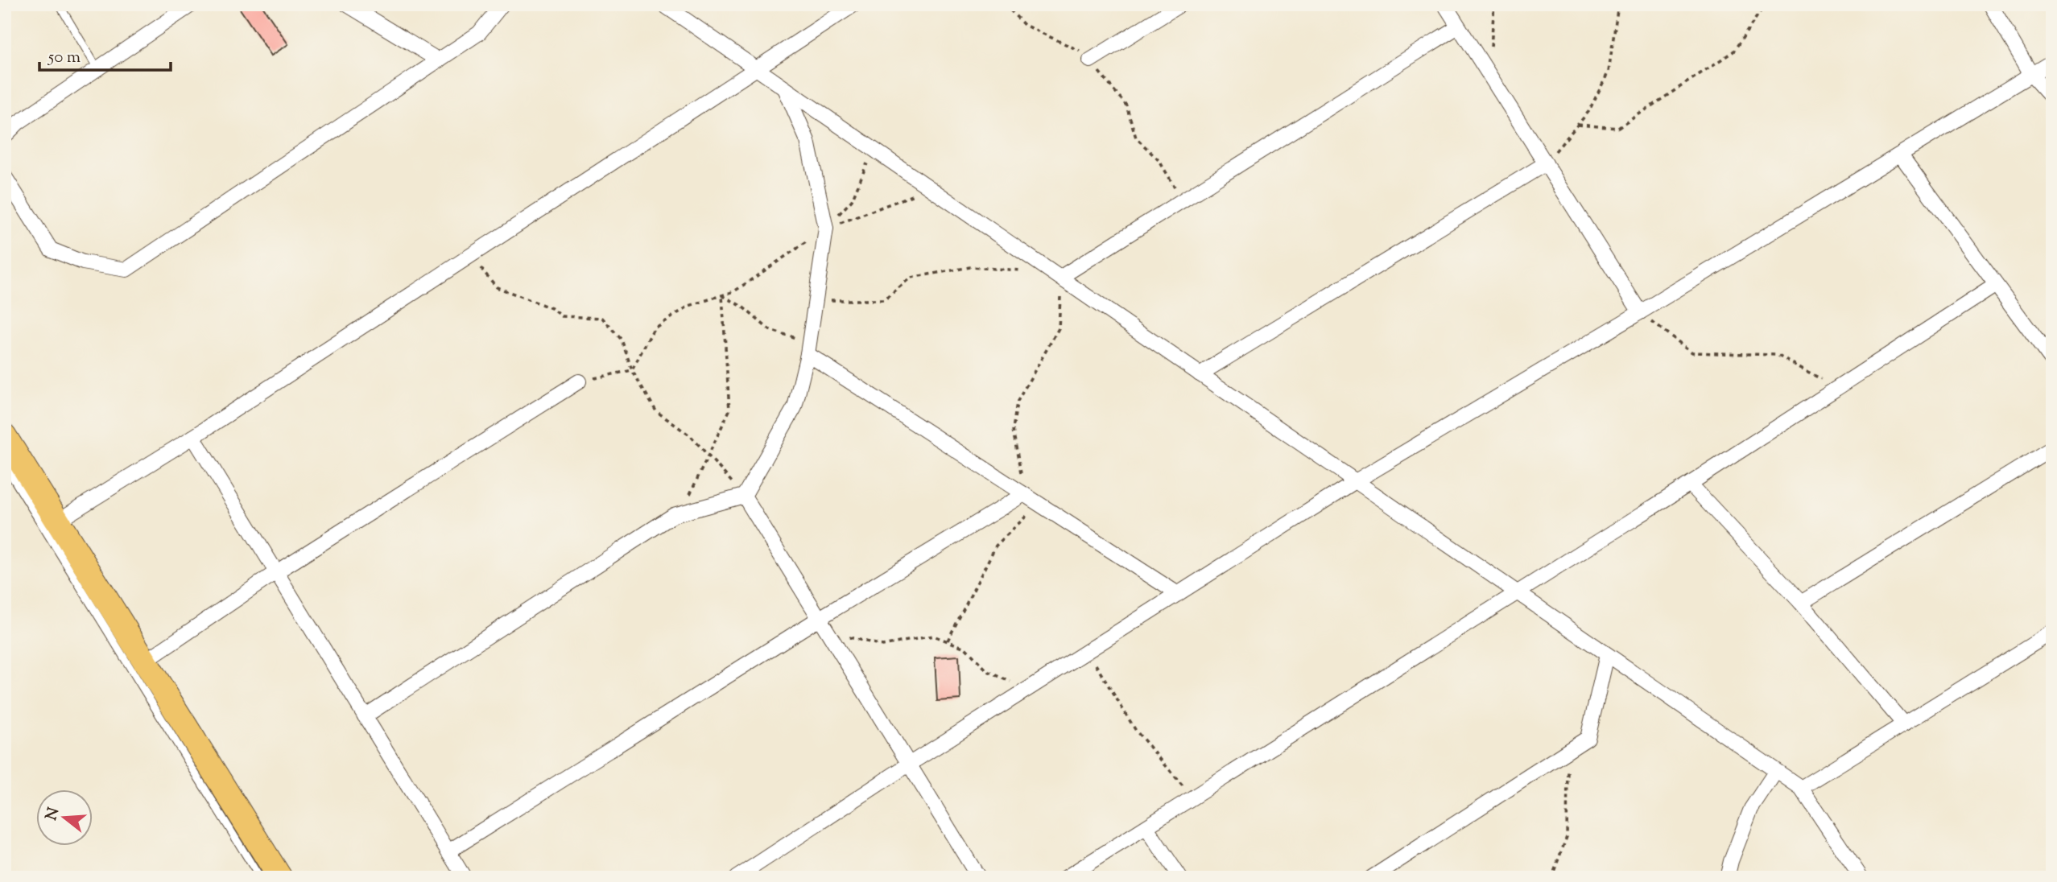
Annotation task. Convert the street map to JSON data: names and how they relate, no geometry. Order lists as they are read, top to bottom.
{
  "scale_bar": "50 m",
  "north": "left"
}
